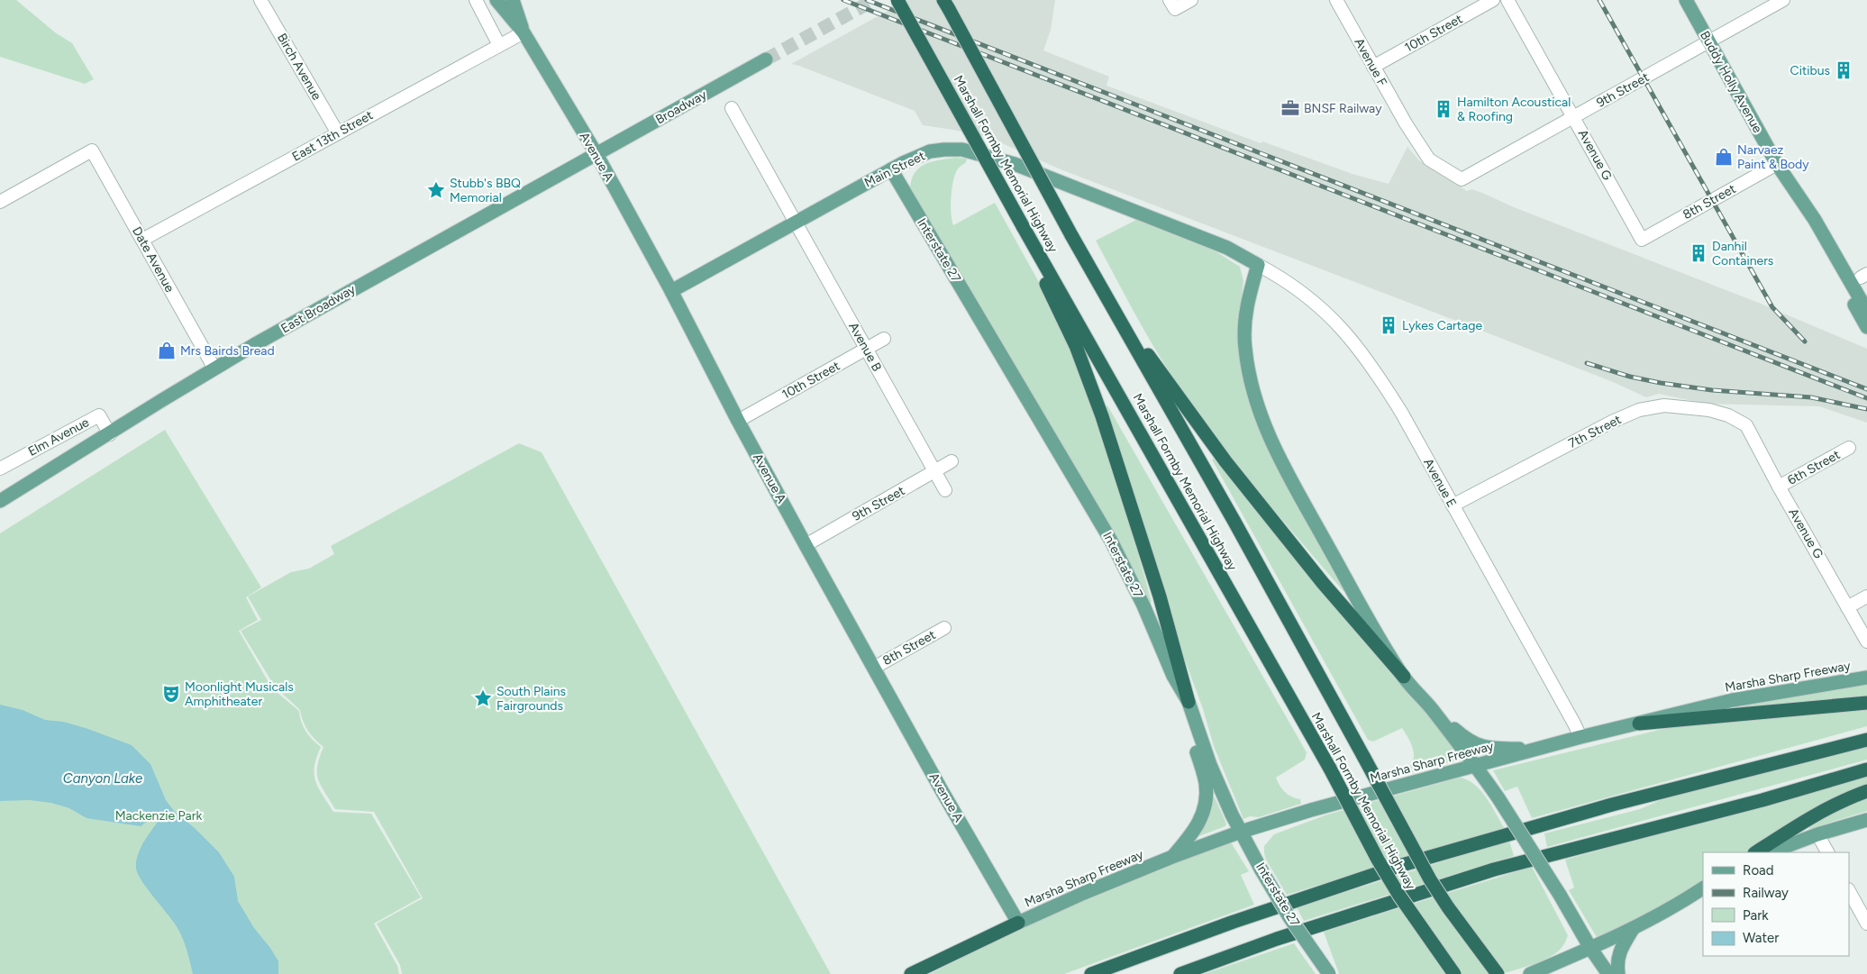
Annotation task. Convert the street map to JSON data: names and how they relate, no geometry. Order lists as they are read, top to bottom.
{
  "streets": {
    "highway": ["Marshall Formby Memorial Highway"],
    "main road": [
      "Buddy Holly Avenue",
      "Broadway",
      "Avenue A",
      "Main Street",
      "Interstate 27",
      "East Broadway",
      "Marsha Sharp Freeway"
    ],
    "street": [
      "10th Street",
      "Avenue F",
      "Birch Avenue",
      "9th Street",
      "East 13th Street",
      "Avenue G",
      "8th Street",
      "Date Avenue",
      "Avenue B",
      "7th Street",
      "Elm Avenue",
      "6th Street",
      "Avenue E"
    ]
  },
  "crossings": [
    ["10th Street", "Avenue F"],
    ["10th Street", "Avenue A"],
    ["10th Street", "Avenue B"],
    ["Avenue F", "9th Street"],
    ["Birch Avenue", "East 13th Street"],
    ["Buddy Holly Avenue", "9th Street"],
    ["Buddy Holly Avenue", "8th Street"],
    ["9th Street", "Avenue G"],
    ["9th Street", "Avenue A"],
    ["9th Street", "Avenue B"],
    ["Broadway", "Avenue A"],
    ["Broadway", "East Broadway"],
    ["East 13th Street", "Avenue A"],
    ["East 13th Street", "Date Avenue"],
    ["Avenue G", "8th Street"],
    ["Avenue G", "7th Street"],
    ["Avenue G", "6th Street"],
    ["Avenue A", "Main Street"],
    ["Avenue A", "8th Street"],
    ["Avenue A", "East Broadway"],
    ["Avenue A", "Marsha Sharp Freeway"],
    ["Main Street", "Interstate 27"],
    ["Main Street", "Avenue B"],
    ["Main Street", "Avenue E"],
    ["Interstate 27", "Marsha Sharp Freeway"],
    ["Date Avenue", "East Broadway"],
    ["East Broadway", "Elm Avenue"],
    ["7th Street", "Avenue E"],
    ["Avenue E", "Marsha Sharp Freeway"]
  ],
  "water": ["Canyon Lake"],
  "parks": ["Mackenzie Park"],
  "places": {
    "building": [
      "Citibus",
      "Hamilton Acoustical & Roofing",
      "Danhil Containers",
      "Lykes Cartage"
    ],
    "office": ["BNSF Railway"],
    "shop": ["Narvaez Paint & Body", "Mrs Bairds Bread"],
    "place": ["Stubb's BBQ Memorial", "South Plains Fairgrounds"],
    "theatre": ["Moonlight Musicals Amphitheater"]
  },
  "legend": [
    "Road",
    "Railway",
    "Park",
    "Water"
  ]
}
